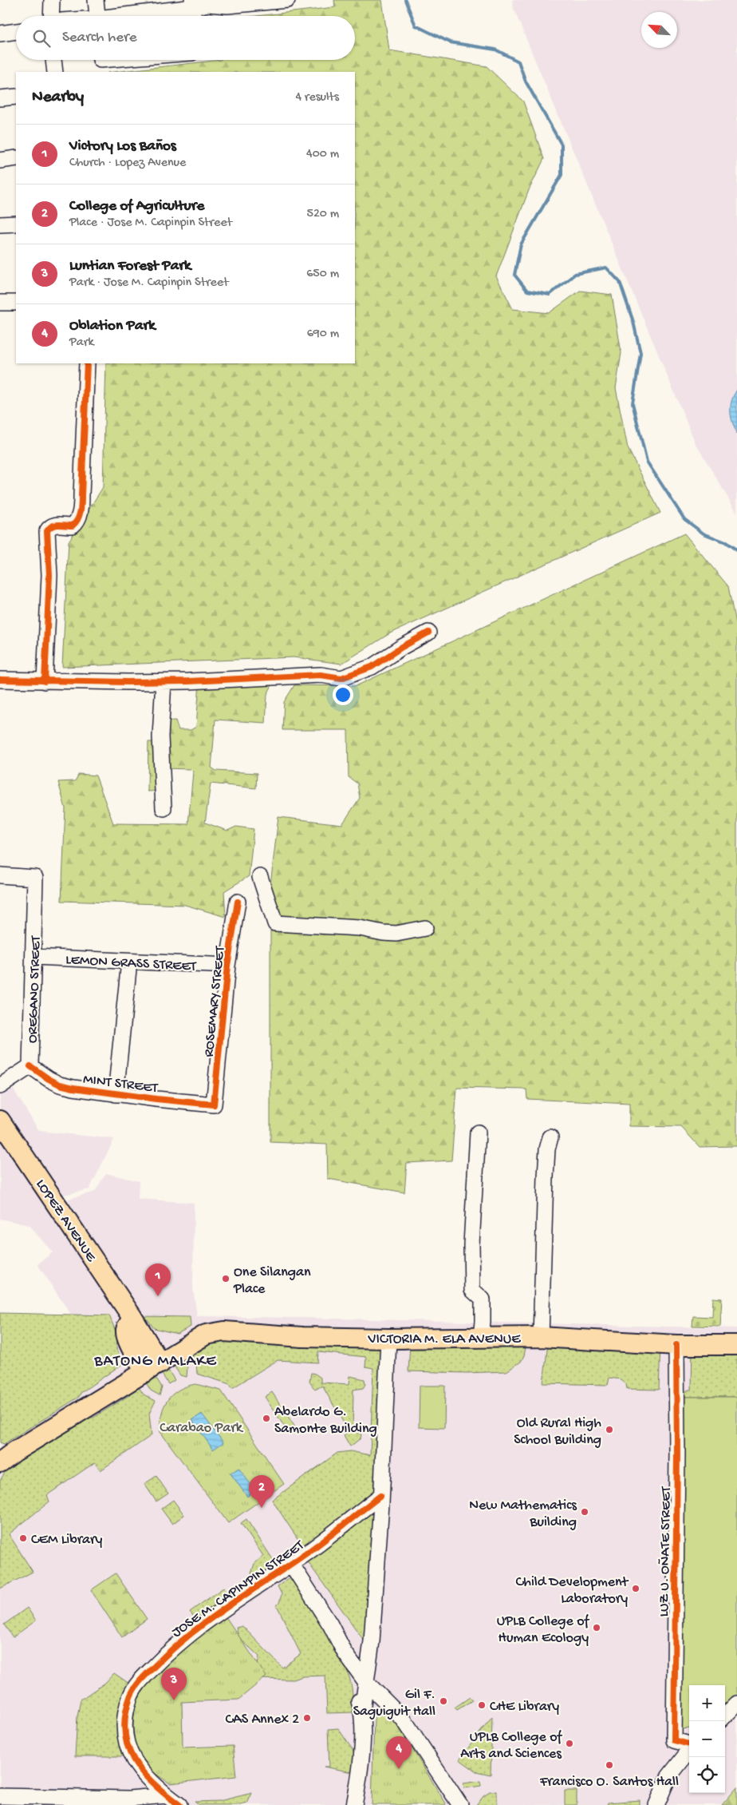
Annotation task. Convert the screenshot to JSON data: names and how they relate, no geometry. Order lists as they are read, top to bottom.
{
  "streets": {
    "main road": ["LOPEZ AVENUE", "VICTORIA M. ELA AVENUE"],
    "street": [
      "LEMON GRASS STREET",
      "OREGANO STREET",
      "ROSEMARY STREET",
      "MINT STREET",
      "LUZ U. OÑATE STREET",
      "JOSE M. CAPINPIN STREET"
    ]
  },
  "crossings": [
    ["LEMON GRASS STREET", "OREGANO STREET"],
    ["LEMON GRASS STREET", "ROSEMARY STREET"],
    ["OREGANO STREET", "MINT STREET"],
    ["ROSEMARY STREET", "MINT STREET"],
    ["LOPEZ AVENUE", "VICTORIA M. ELA AVENUE"],
    ["VICTORIA M. ELA AVENUE", "LUZ U. OÑATE STREET"]
  ],
  "districts": ["BATONG MALAKE"],
  "parks": ["Carabao Park"],
  "places": [
    "One Silangan Place",
    "Abelardo G. Samonte Building",
    "Old Rural High School Building",
    "New Mathematics Building",
    "CEM Library",
    "Child Development Laboratory",
    "UPLB College of Human Ecology",
    "Gil F. Saguiguit Hall",
    "CHE Library",
    "CAS Annex 2",
    "UPLB College of Arts and Sciences",
    "Francisco O. Santos Hall"
  ],
  "north": "top left",
  "page": {
    "search": "Search here",
    "heading": ["Nearby", "4 results"],
    "list": [
      {
        "mark": "1",
        "name": "Victory Los Baños",
        "note": "Church · Lopez Avenue",
        "value": "400 m"
      },
      {
        "mark": "2",
        "name": "College of Agriculture",
        "note": "Place · Jose M. Capinpin Street",
        "value": "520 m"
      },
      {
        "mark": "3",
        "name": "Luntian Forest Park",
        "note": "Park · Jose M. Capinpin Street",
        "value": "650 m"
      },
      {
        "mark": "4",
        "name": "Oblation Park",
        "note": "Park",
        "value": "690 m"
      }
    ],
    "pins": [
      "1",
      "2",
      "3",
      "4"
    ],
    "map_buttons": ["+", "−"]
  }
}
